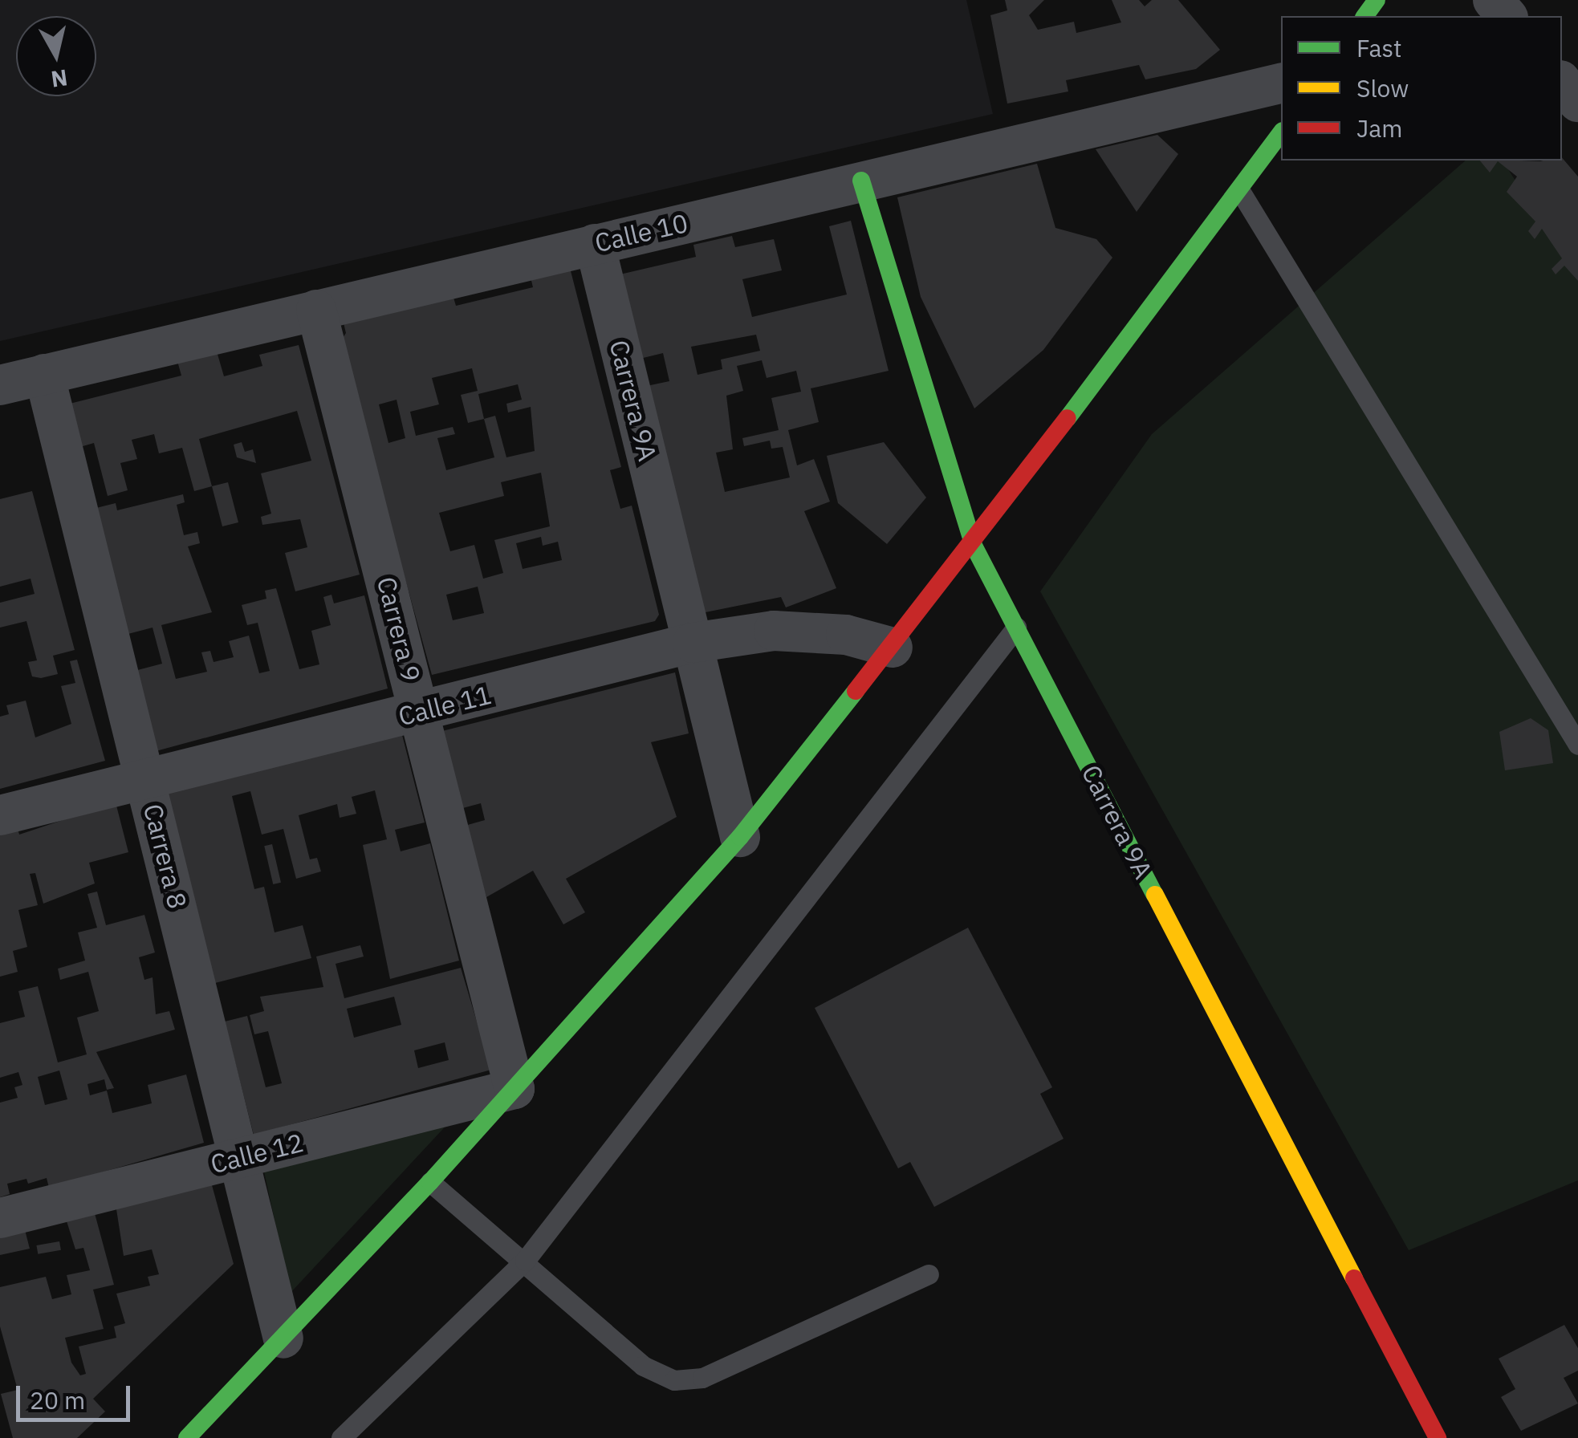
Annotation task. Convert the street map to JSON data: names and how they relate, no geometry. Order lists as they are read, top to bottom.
{
  "streets": {
    "main road": ["Carrera 9A"],
    "street": [
      "Calle 10",
      "Carrera 9",
      "Calle 11",
      "Carrera 8",
      "Calle 12"
    ]
  },
  "crossings": [
    ["Calle 10", "Carrera 9A"],
    ["Calle 10", "Carrera 9"],
    ["Calle 10", "Carrera 8"],
    ["Carrera 9A", "Calle 11"],
    ["Carrera 9", "Calle 11"],
    ["Carrera 9", "Calle 12"],
    ["Calle 11", "Carrera 8"],
    ["Carrera 8", "Calle 12"]
  ],
  "legend": ["Fast", "Slow", "Jam"],
  "scale_bar": "20 m",
  "north": "bottom"
}
